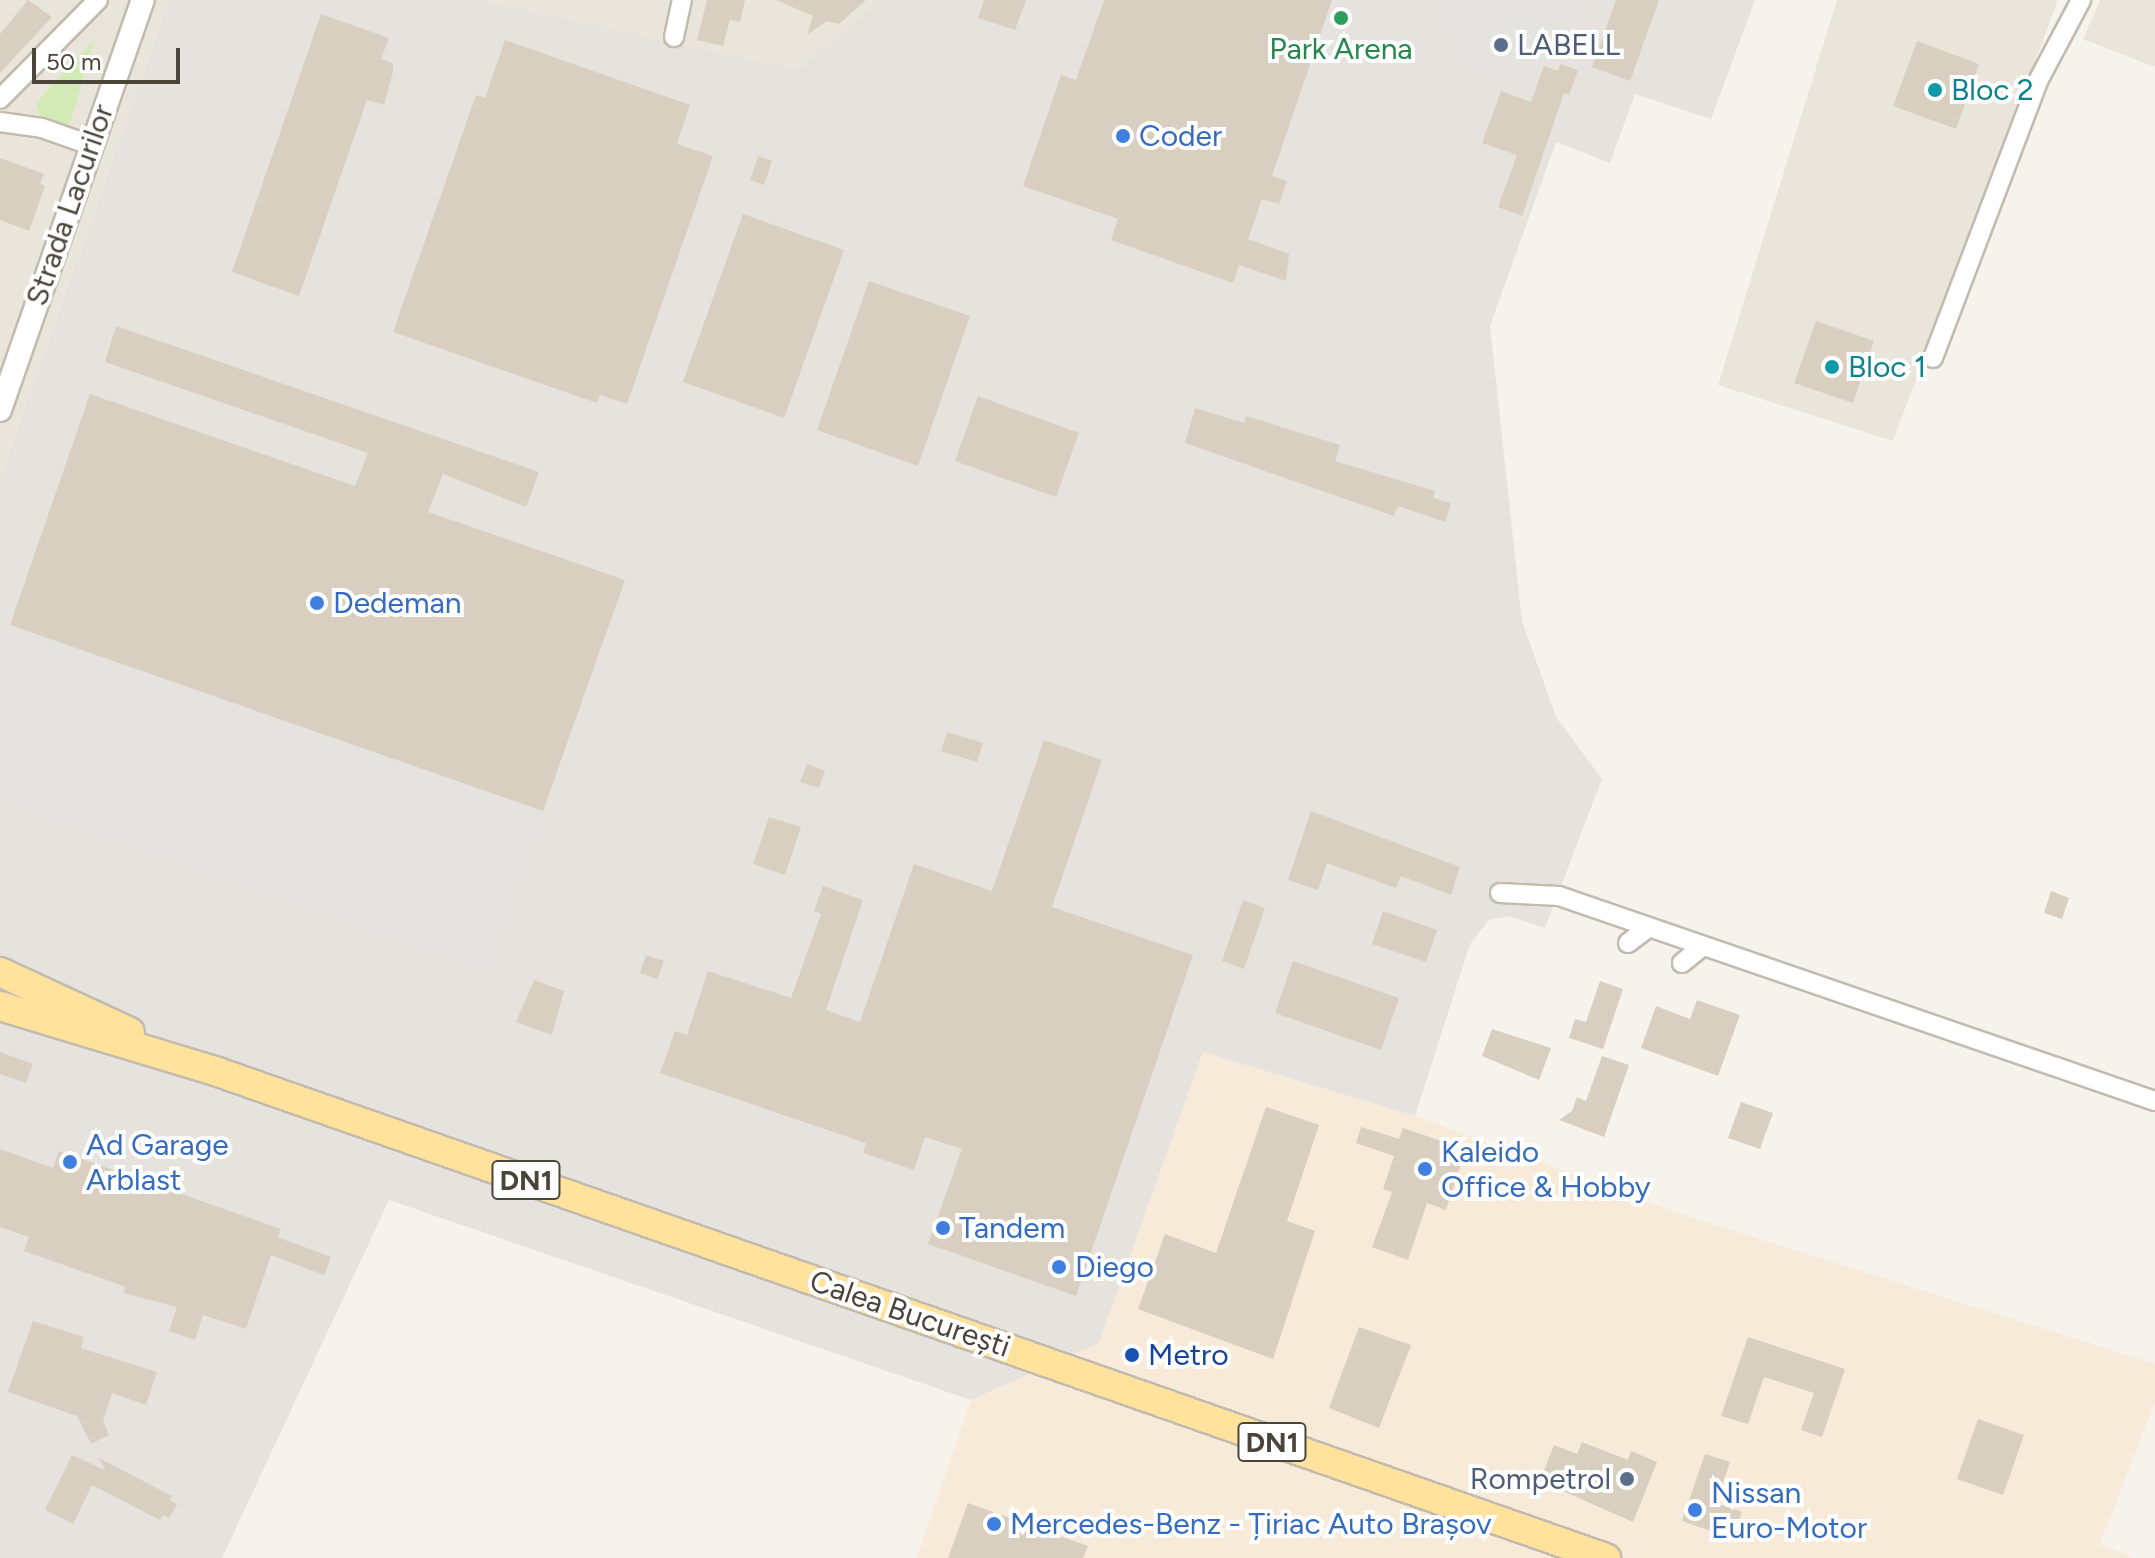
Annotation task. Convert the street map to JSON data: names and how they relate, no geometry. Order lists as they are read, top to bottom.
{
  "streets": {
    "main road": ["DN1", "Calea București"],
    "street": ["Strada Lacurilor"]
  },
  "places": [
    "Park Arena",
    "LABELL",
    "Bloc 2",
    "Coder",
    "Bloc 1",
    "Dedeman",
    "Ad Garage Arblast",
    "Kaleido Office & Hobby",
    "Tandem",
    "Diego",
    "Metro",
    "Rompetrol",
    "Nissan Euro-Motor",
    "Mercedes-Benz - Țiriac Auto Brașov"
  ],
  "scale_bar": "50 m"
}
